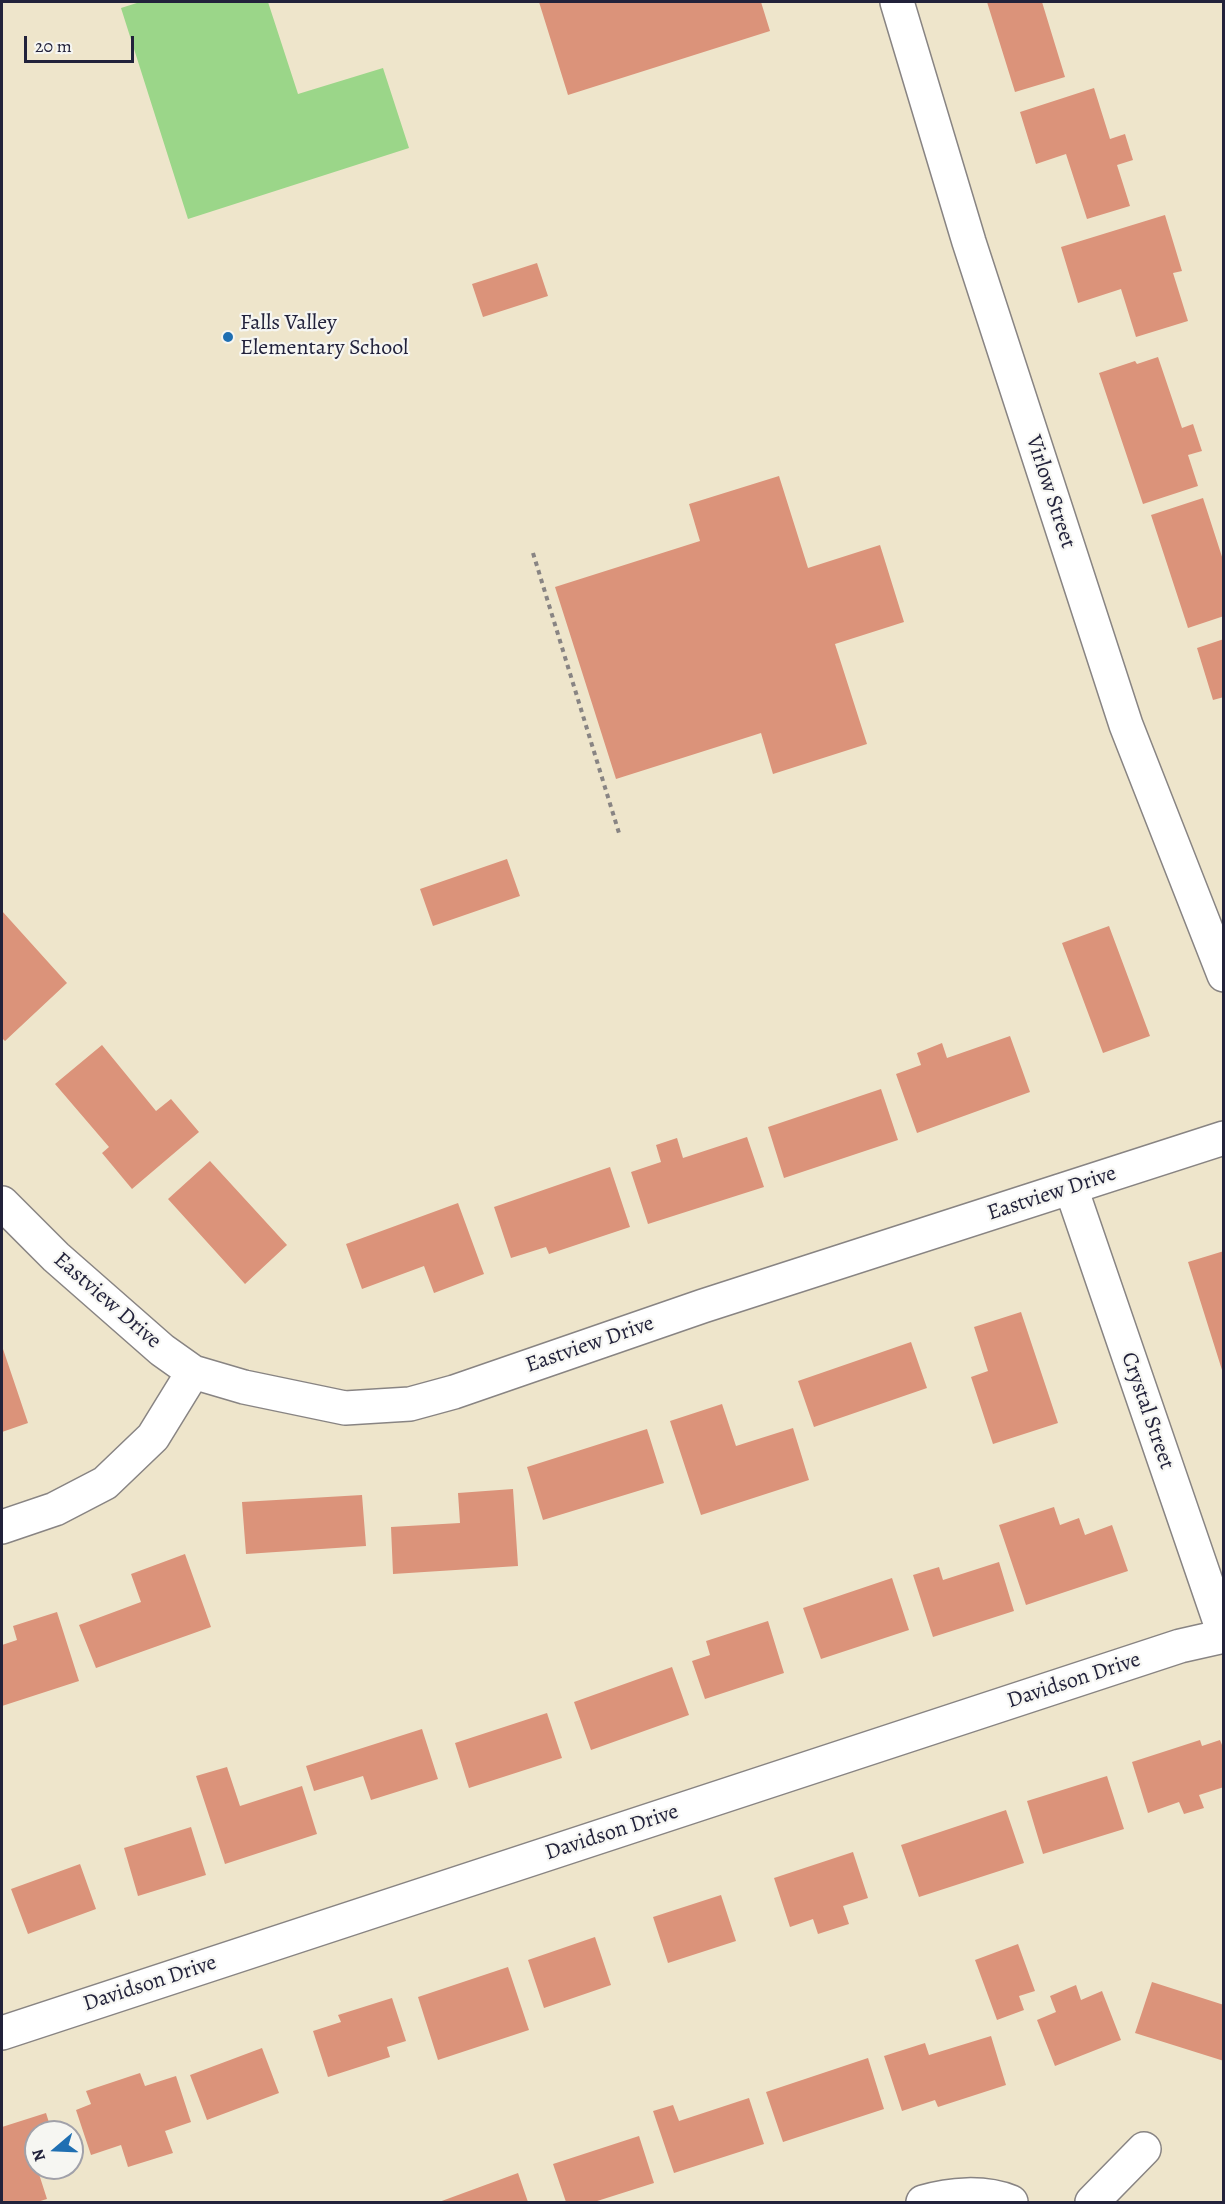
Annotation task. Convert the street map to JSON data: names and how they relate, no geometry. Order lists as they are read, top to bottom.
{
  "streets": {
    "street": [
      "Virlow Street",
      "Eastview Drive",
      "Crystal Street",
      "Davidson Drive"
    ]
  },
  "crossings": [
    ["Eastview Drive", "Crystal Street"],
    ["Crystal Street", "Davidson Drive"]
  ],
  "places": ["Falls Valley Elementary School"],
  "scale_bar": "20 m",
  "north": "left"
}
